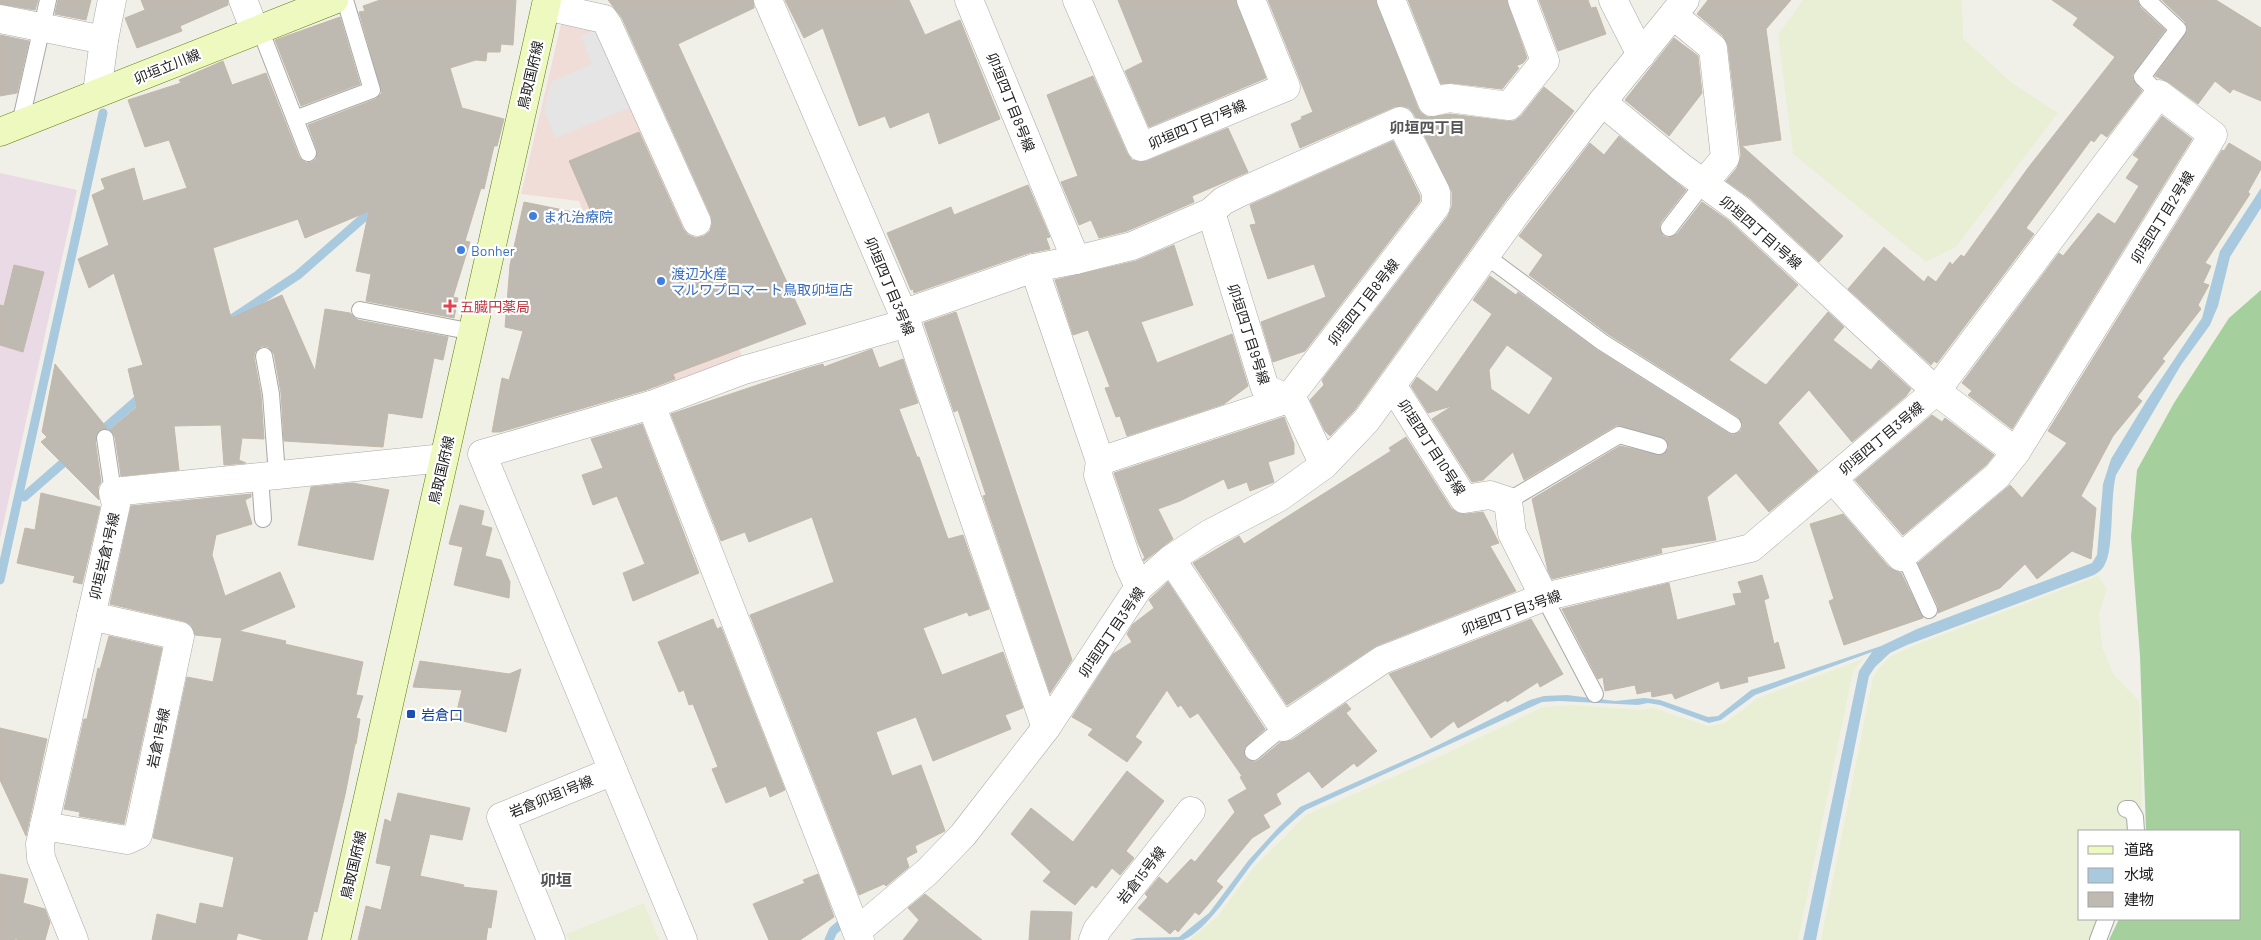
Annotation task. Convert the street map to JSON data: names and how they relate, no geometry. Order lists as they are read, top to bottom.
{
  "streets": {
    "main road": ["卯垣立川線", "鳥取国府線"],
    "street": [
      "卯垣四丁目8号線",
      "卯垣四丁目7号線",
      "卯垣四丁目2号線",
      "卯垣四丁目1号線",
      "卯垣四丁目3号線",
      "卯垣四丁目9号線",
      "卯垣四丁目10号線",
      "卯垣岩倉1号線",
      "岩倉1号線",
      "岩倉卯垣1号線",
      "岩倉15号線"
    ]
  },
  "crossings": [
    ["鳥取国府線", "卯垣岩倉1号線"],
    ["卯垣四丁目8号線", "卯垣四丁目9号線"],
    ["卯垣四丁目2号線", "卯垣四丁目1号線"],
    ["卯垣四丁目1号線", "卯垣四丁目3号線"],
    ["卯垣四丁目3号線", "卯垣四丁目10号線"],
    ["卯垣岩倉1号線", "岩倉1号線"]
  ],
  "districts": ["卯垣四丁目", "卯垣"],
  "places": {
    "other": ["まれ治療院", "Bonher", "渡辺水産 マルワプロマート鳥取卯垣店"],
    "health": ["五臓円薬局"],
    "transit": ["岩倉口"]
  },
  "legend": ["道路", "水域", "建物"]
}
